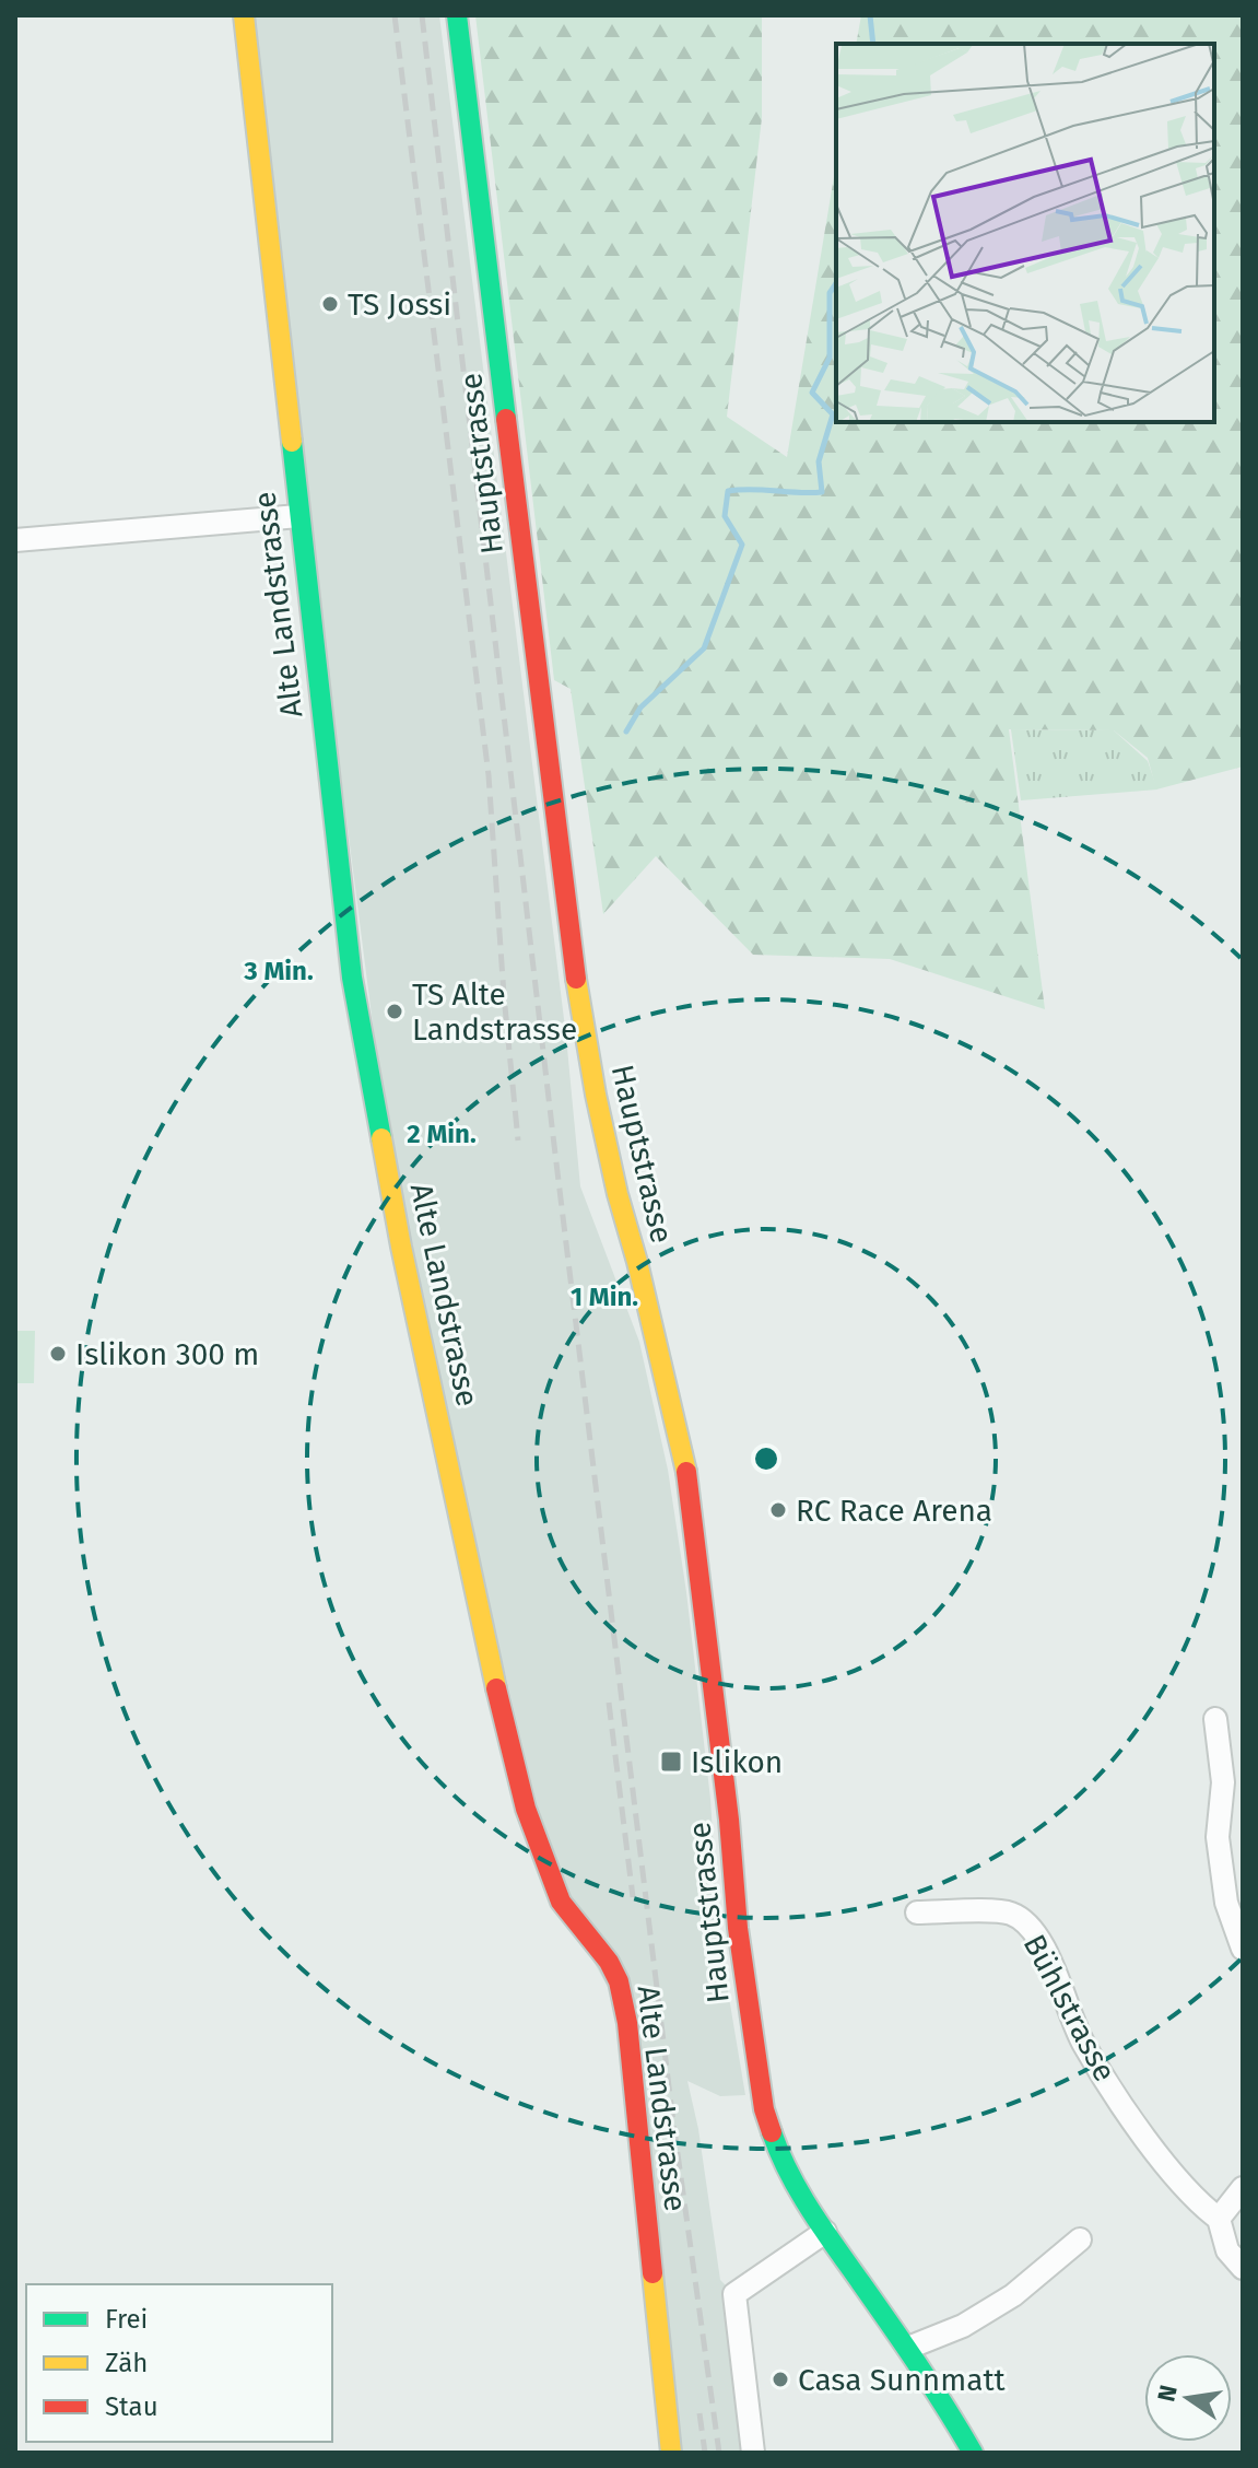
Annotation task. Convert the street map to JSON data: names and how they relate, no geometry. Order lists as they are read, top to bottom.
{
  "streets": {
    "main road": ["Hauptstrasse", "Alte Landstrasse"],
    "street": ["Bühlstrasse"]
  },
  "places": {
    "other": [
      "TS Jossi",
      "TS Alte Landstrasse",
      "Islikon 300 m",
      "RC Race Arena",
      "Casa Sunnmatt"
    ],
    "transit": ["Islikon"]
  },
  "legend": ["Frei", "Zäh", "Stau"],
  "north": "left",
  "rings": ["3 Min.", "2 Min.", "1 Min."]
}
